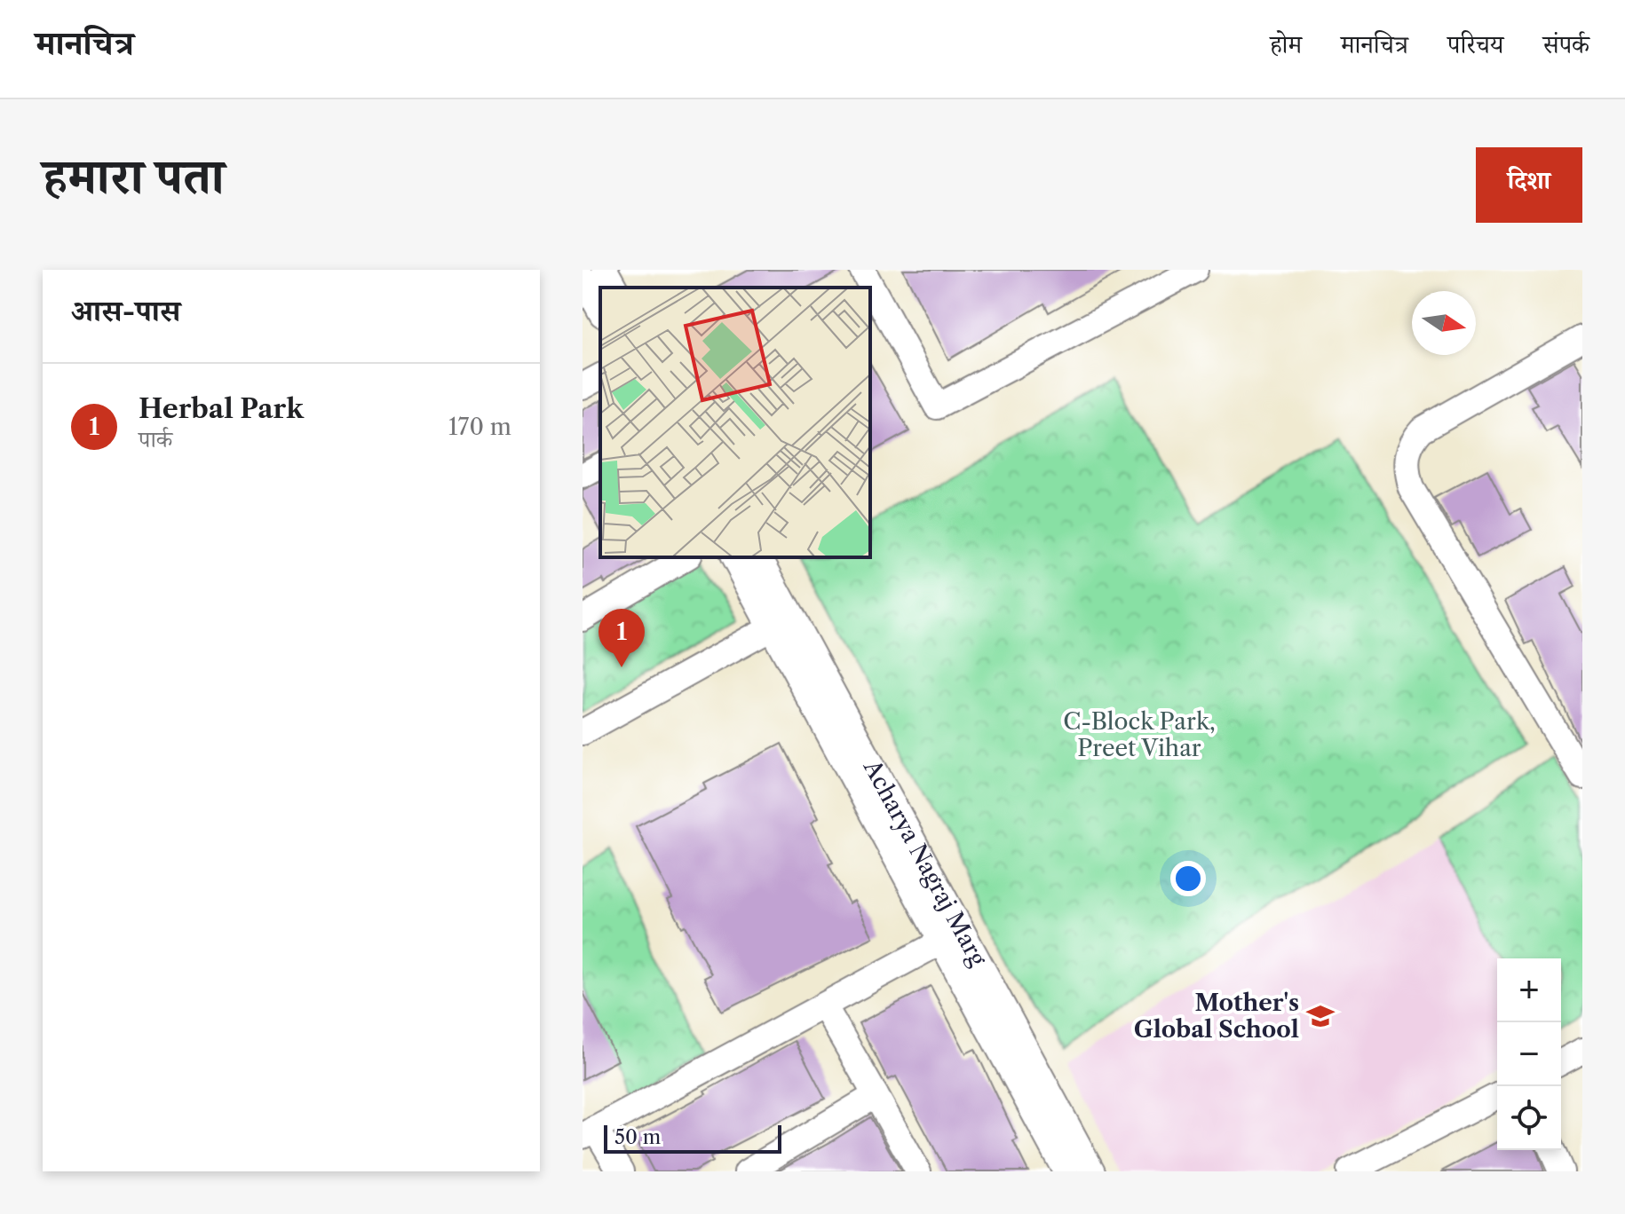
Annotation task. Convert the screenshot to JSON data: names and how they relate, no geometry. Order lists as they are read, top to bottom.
{
  "streets": {
    "street": ["Acharya Nagraj Marg"]
  },
  "parks": ["C-Block Park, Preet Vihar"],
  "places": {
    "school or university": ["Mother's Global School"]
  },
  "scale_bar": "50 m",
  "north": "right",
  "page": {
    "header": "मानचित्र",
    "nav": [
      "होम",
      "मानचित्र",
      "परिचय",
      "संपर्क"
    ],
    "title": "हमारा पता",
    "buttons": "दिशा",
    "heading": "आस-पास",
    "list": [
      {
        "mark": "1",
        "name": "Herbal Park",
        "note": "पार्क",
        "value": "170 m"
      }
    ],
    "pins": "1",
    "map_buttons": ["+", "−"],
    "scale": "50 m"
  }
}
